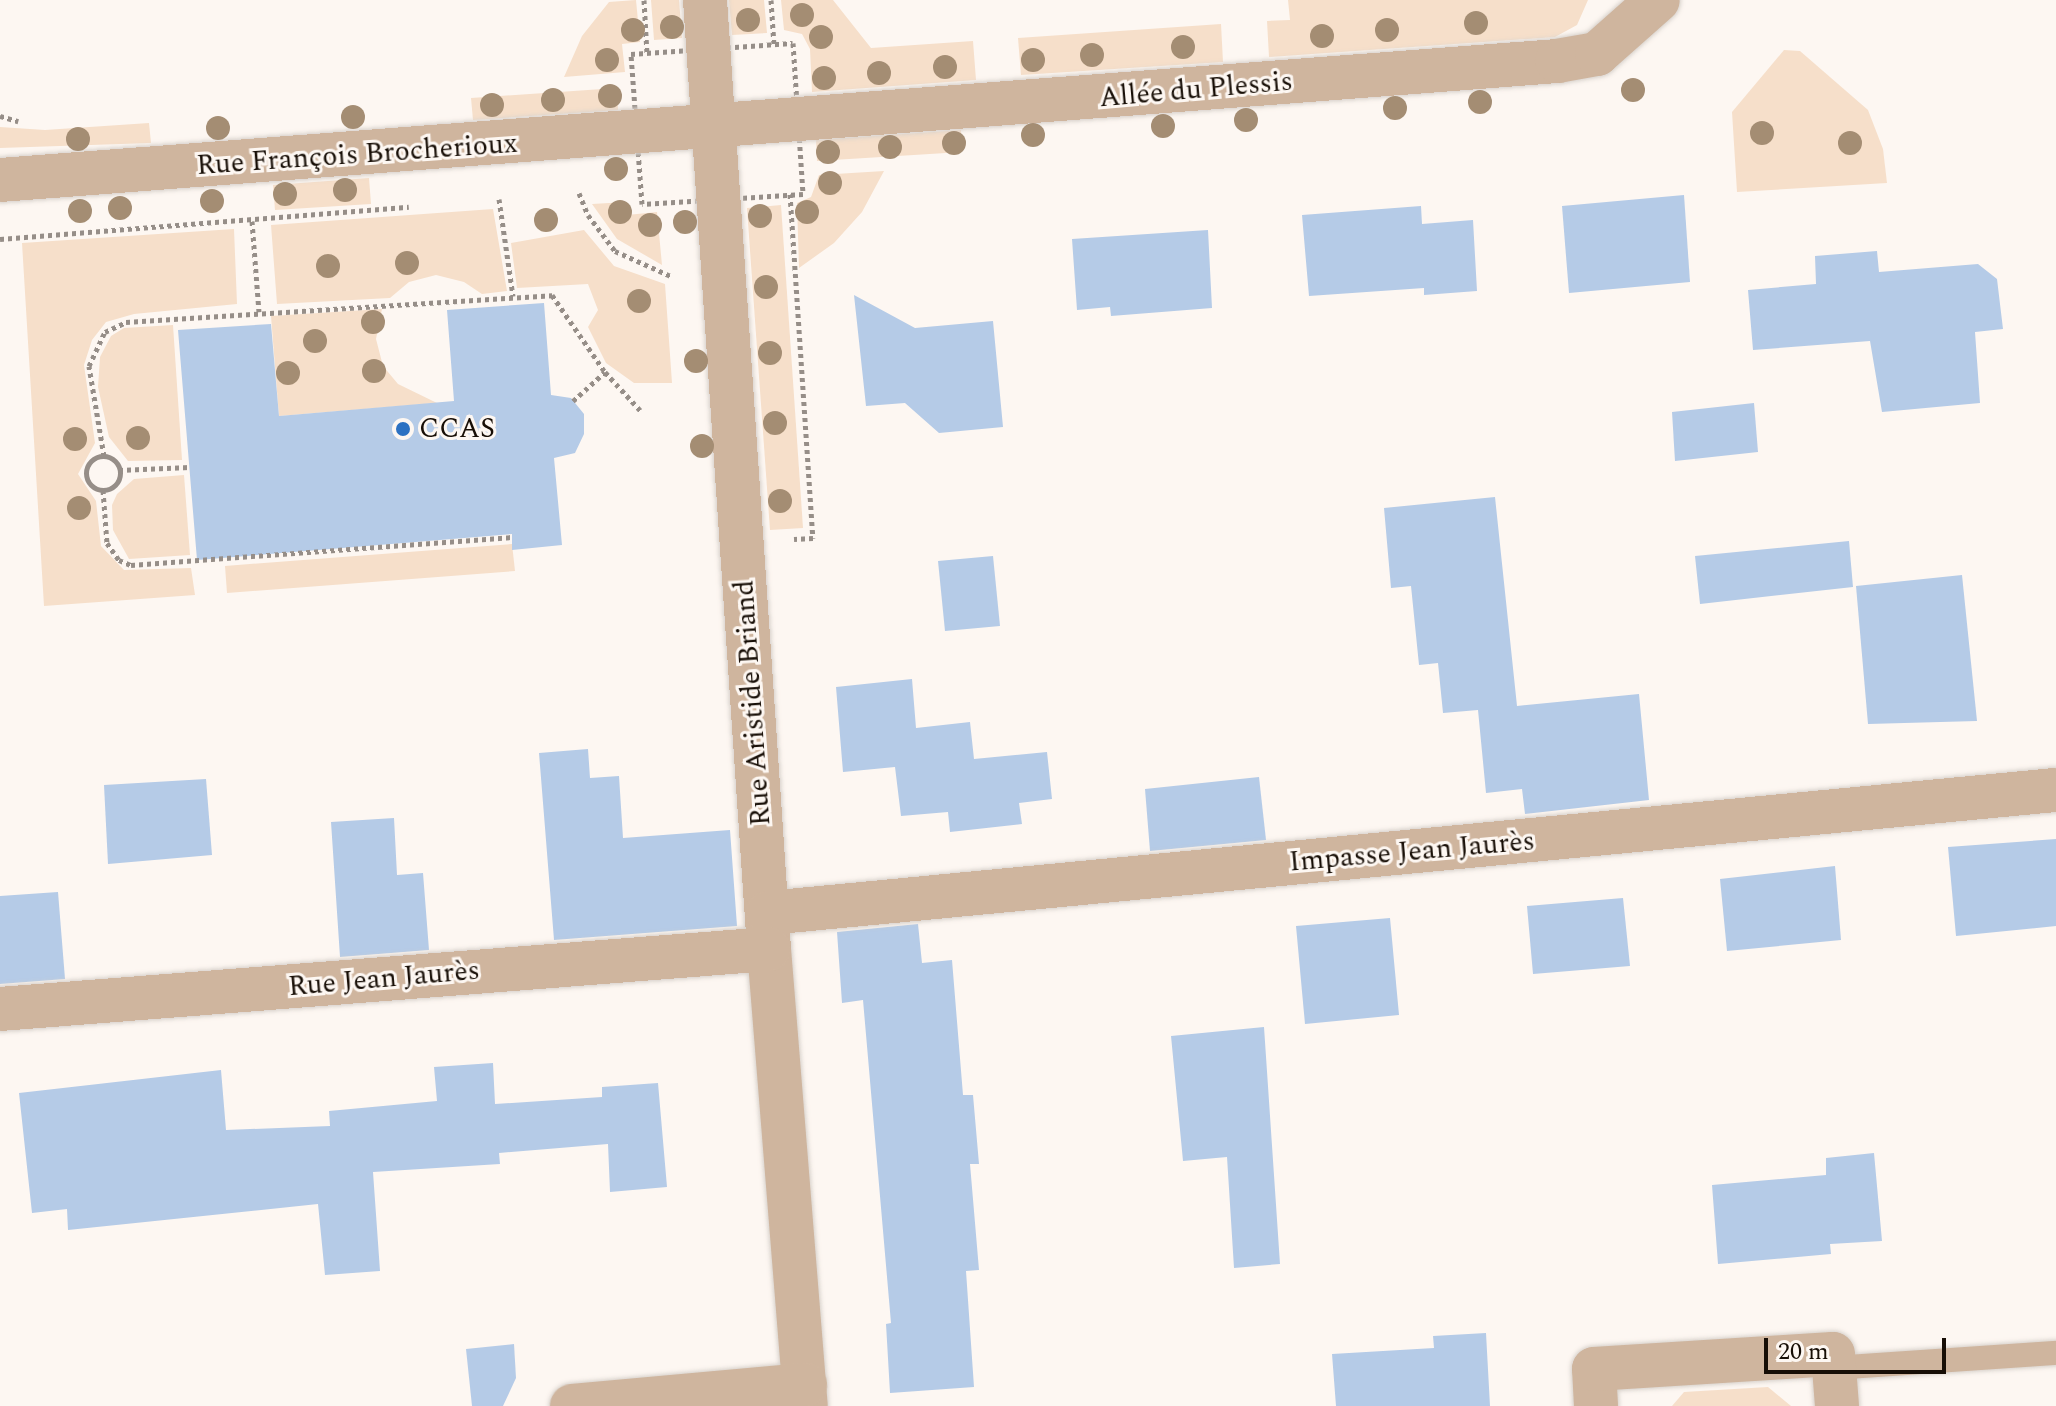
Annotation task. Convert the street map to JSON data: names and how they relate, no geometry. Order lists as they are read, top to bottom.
{
  "streets": {
    "street": [
      "Allée du Plessis",
      "Rue François Brocherioux",
      "Rue Aristide Briand",
      "Impasse Jean Jaurès",
      "Rue Jean Jaurès"
    ]
  },
  "crossings": [
    ["Allée du Plessis", "Rue François Brocherioux"],
    ["Allée du Plessis", "Rue Aristide Briand"],
    ["Rue François Brocherioux", "Rue Aristide Briand"],
    ["Rue Aristide Briand", "Impasse Jean Jaurès"],
    ["Rue Aristide Briand", "Rue Jean Jaurès"],
    ["Impasse Jean Jaurès", "Rue Jean Jaurès"]
  ],
  "places": ["CCAS"],
  "scale_bar": "20 m"
}
